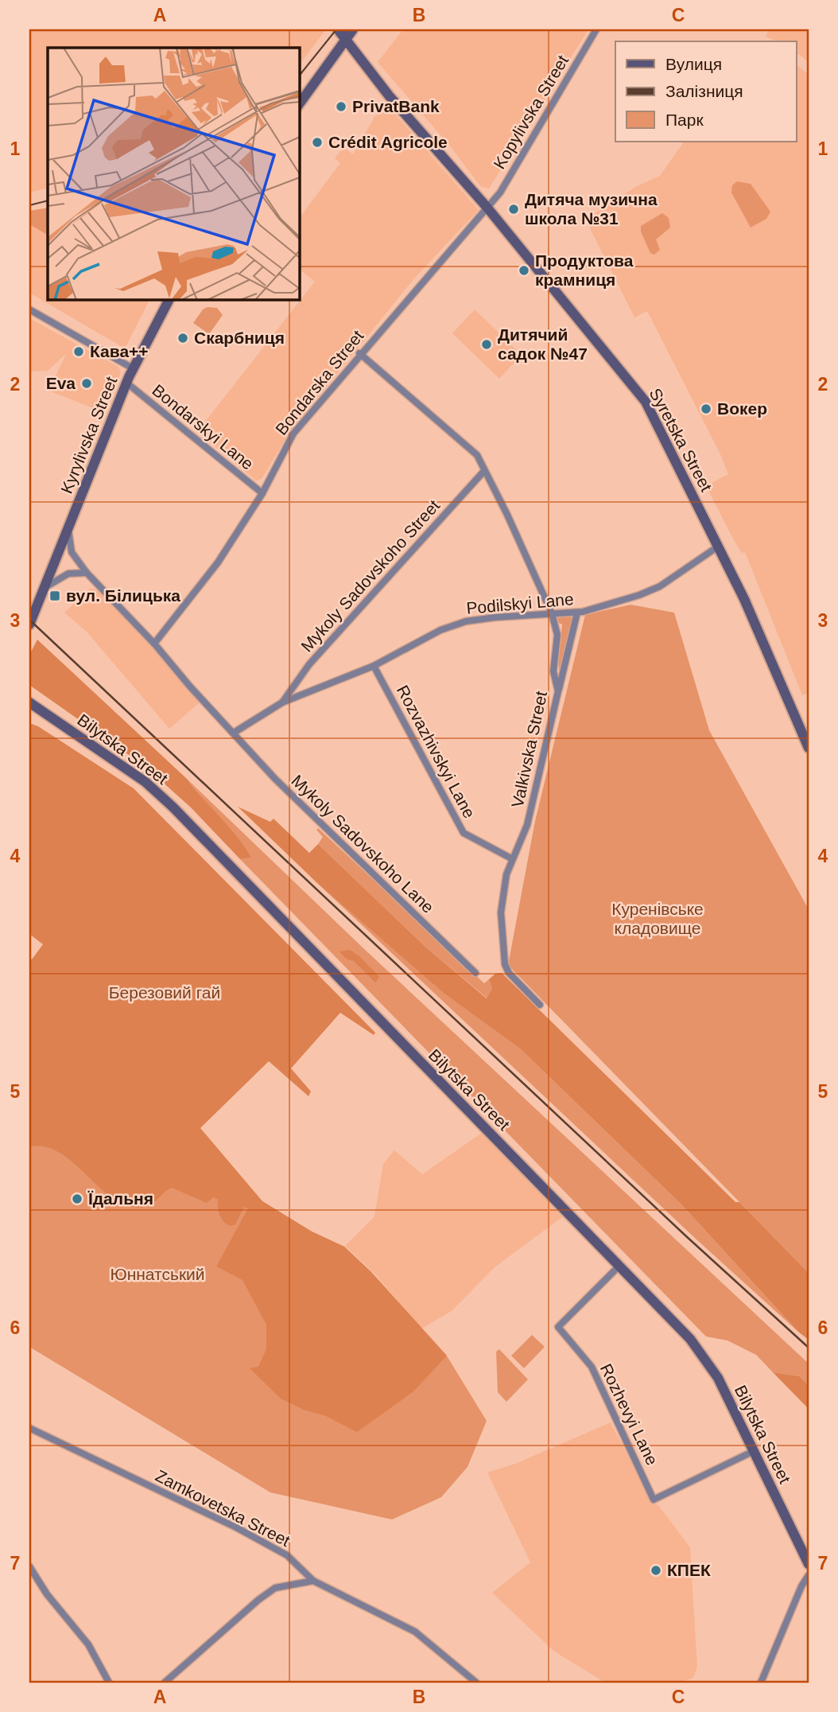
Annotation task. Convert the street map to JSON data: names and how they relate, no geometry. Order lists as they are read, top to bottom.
{
  "streets": {
    "main road": ["Kyrylivska Street", "Syretska Street", "Bilytska Street"],
    "street": [
      "Kopylivska Street",
      "Bondarska Street",
      "Bondarskyi Lane",
      "Mykoly Sadovskoho Street",
      "Podilskyi Lane",
      "Valkivska Street",
      "Rozvazhivskyi Lane",
      "Mykoly Sadovskoho Lane",
      "Rozhevyi Lane",
      "Zamkovetska Street"
    ]
  },
  "crossings": [
    ["Kopylivska Street", "Bondarska Street"],
    ["Kopylivska Street", "Syretska Street"],
    ["Bondarska Street", "Bondarskyi Lane"],
    ["Bondarska Street", "Syretska Street"],
    ["Bondarska Street", "Valkivska Street"],
    ["Bondarskyi Lane", "Kyrylivska Street"],
    ["Syretska Street", "Podilskyi Lane"],
    ["Mykoly Sadovskoho Street", "Podilskyi Lane"],
    ["Mykoly Sadovskoho Street", "Valkivska Street"],
    ["Podilskyi Lane", "Valkivska Street"],
    ["Podilskyi Lane", "Rozvazhivskyi Lane"],
    ["Podilskyi Lane", "Mykoly Sadovskoho Lane"],
    ["Bilytska Street", "Rozhevyi Lane"],
    ["Valkivska Street", "Rozvazhivskyi Lane"]
  ],
  "parks": ["Куренівське кладовище", "Березовий гай", "Юннатський"],
  "places": {
    "other": [
      "PrivatBank",
      "Crédit Agricole",
      "Дитяча музична школа №31",
      "Продуктова крамниця",
      "Скарбниця",
      "Дитячий садок №47",
      "Кава++",
      "Eva",
      "Вокер",
      "Їдальня",
      "КПЕК"
    ],
    "transit": ["вул. Білицька"]
  },
  "legend": ["Вулиця", "Залізниця", "Парк"],
  "grid": {
    "columns": ["A", "B", "C"],
    "rows": [
      "1",
      "2",
      "3",
      "4",
      "5",
      "6",
      "7"
    ]
  }
}
